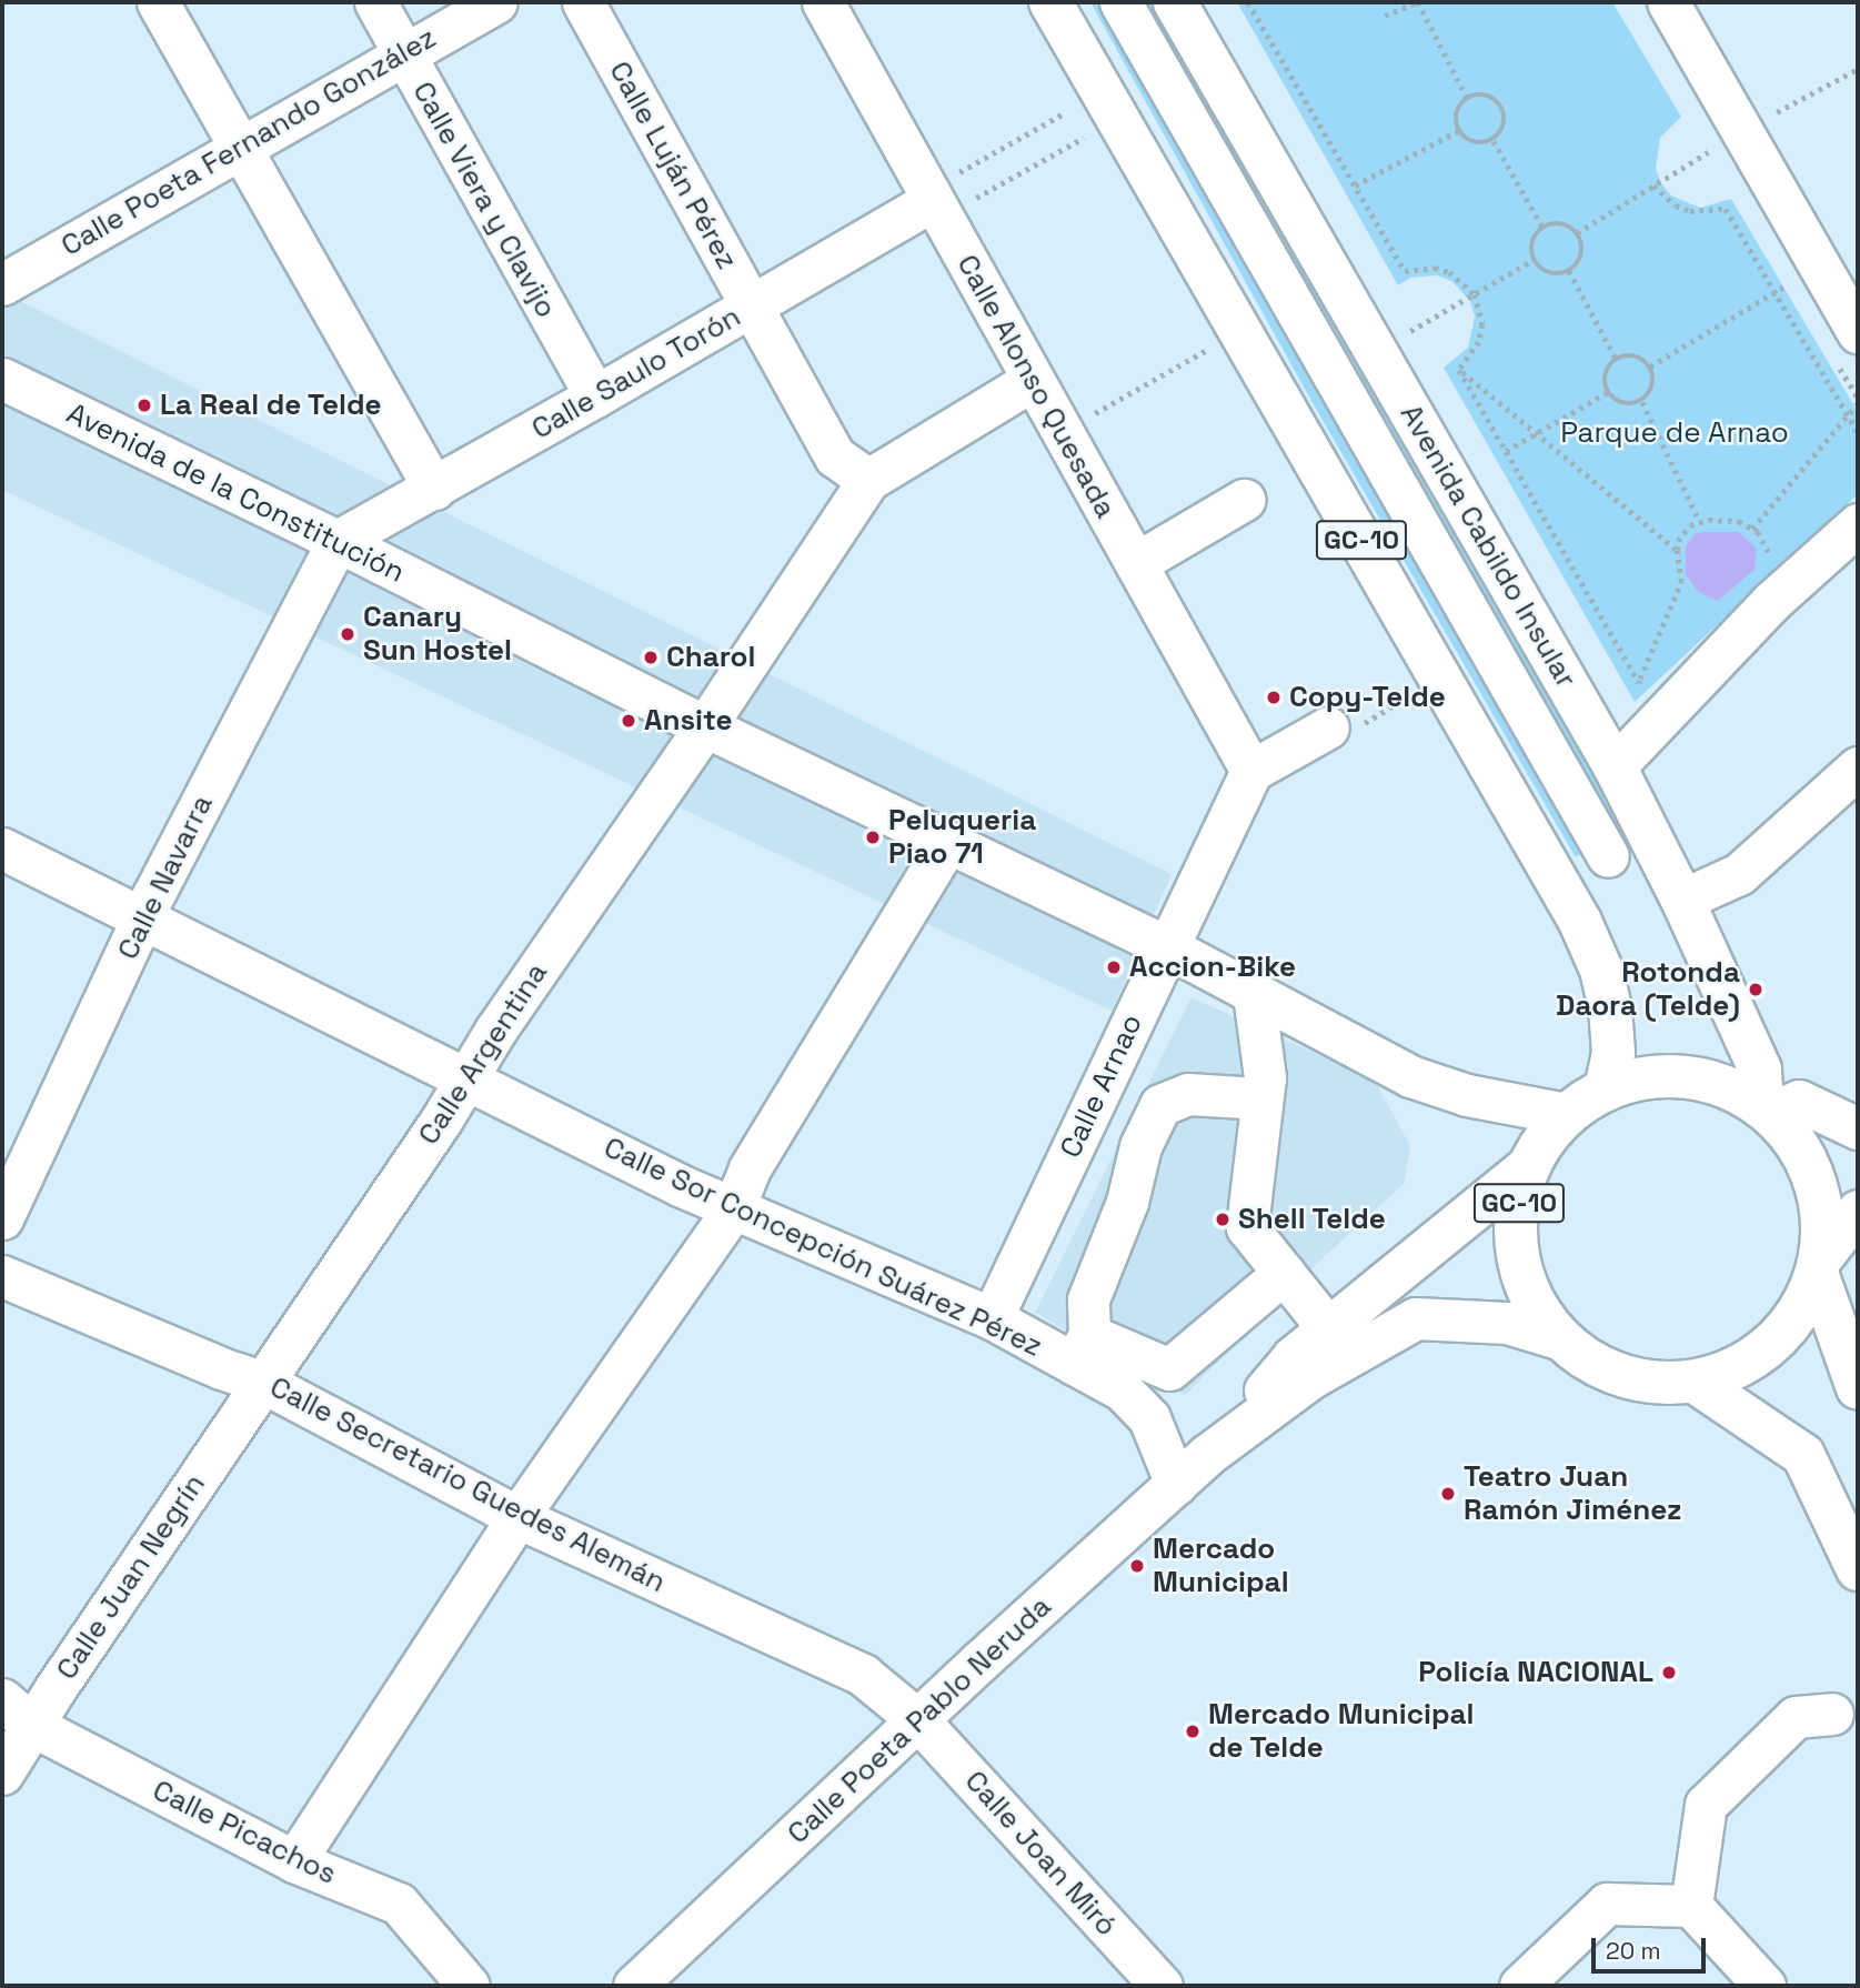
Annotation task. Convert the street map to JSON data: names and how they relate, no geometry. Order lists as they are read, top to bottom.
{
  "streets": {
    "main road": ["GC-10", "Avenida Cabildo Insular"],
    "street": [
      "Calle Poeta Fernando González",
      "Calle Luján Pérez",
      "Calle Viera y Clavijo",
      "Calle Saulo Torón",
      "Calle Alonso Quesada",
      "Avenida de la Constitución",
      "Calle Navarra",
      "Calle Argentina",
      "Calle Arnao",
      "Calle Sor Concepción Suárez Pérez",
      "Calle Secretario Guedes Alemán",
      "Calle Juan Negrín",
      "Calle Poeta Pablo Neruda",
      "Calle Picachos",
      "Calle Joan Miró"
    ]
  },
  "crossings": [
    ["Calle Poeta Fernando González", "Calle Viera y Clavijo"],
    ["Calle Luján Pérez", "Calle Saulo Torón"],
    ["Calle Luján Pérez", "Calle Argentina"],
    ["Calle Viera y Clavijo", "Calle Saulo Torón"],
    ["Calle Saulo Torón", "Calle Alonso Quesada"],
    ["Calle Saulo Torón", "Avenida de la Constitución"],
    ["Calle Saulo Torón", "Calle Navarra"],
    ["Calle Alonso Quesada", "Calle Arnao"],
    ["Avenida de la Constitución", "GC-10"],
    ["Avenida de la Constitución", "Calle Navarra"],
    ["Avenida de la Constitución", "Calle Argentina"],
    ["Avenida de la Constitución", "Calle Arnao"],
    ["GC-10", "Avenida Cabildo Insular"],
    ["GC-10", "Calle Poeta Pablo Neruda"],
    ["Calle Navarra", "Calle Sor Concepción Suárez Pérez"],
    ["Calle Argentina", "Calle Sor Concepción Suárez Pérez"],
    ["Calle Argentina", "Calle Secretario Guedes Alemán"],
    ["Calle Argentina", "Calle Juan Negrín"],
    ["Calle Arnao", "Calle Sor Concepción Suárez Pérez"],
    ["Calle Sor Concepción Suárez Pérez", "Calle Poeta Pablo Neruda"],
    ["Calle Secretario Guedes Alemán", "Calle Juan Negrín"],
    ["Calle Secretario Guedes Alemán", "Calle Poeta Pablo Neruda"],
    ["Calle Secretario Guedes Alemán", "Calle Joan Miró"],
    ["Calle Juan Negrín", "Calle Picachos"],
    ["Calle Poeta Pablo Neruda", "Calle Joan Miró"]
  ],
  "parks": ["Parque de Arnao"],
  "places": [
    "La Real de Telde",
    "Canary Sun Hostel",
    "Charol",
    "Copy-Telde",
    "Ansite",
    "Peluqueria Piao 71",
    "Accion-Bike",
    "Rotonda Daora (Telde)",
    "Shell Telde",
    "Teatro Juan Ramón Jiménez",
    "Mercado Municipal",
    "Policía NACIONAL",
    "Mercado Municipal de Telde"
  ],
  "scale_bar": "20 m"
}
